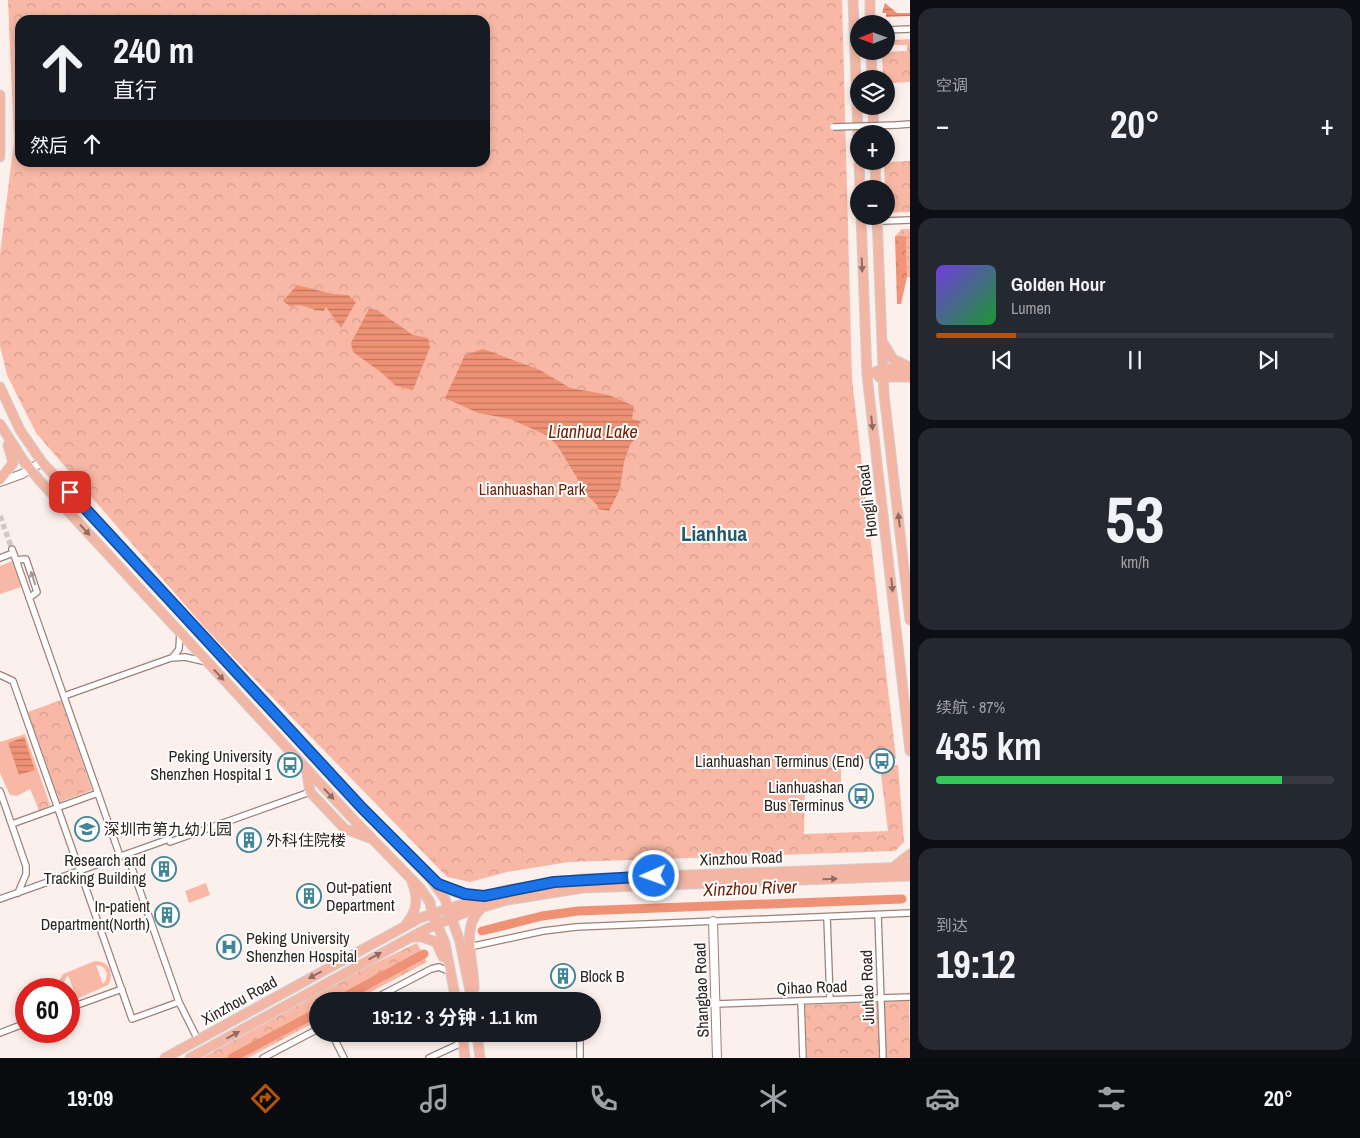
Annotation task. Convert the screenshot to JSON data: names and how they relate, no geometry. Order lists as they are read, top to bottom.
{
  "streets": {
    "main road": ["Hongli Road", "Xinzhou Road"],
    "street": ["Qihao Road", "Jiuhao Road", "Shangbao Road"]
  },
  "crossings": [
    ["Qihao Road", "Jiuhao Road"],
    ["Qihao Road", "Shangbao Road"]
  ],
  "districts": ["Lianhua"],
  "water": ["Lianhua Lake", "Xinzhou River"],
  "parks": ["Lianhuashan Park"],
  "places": {
    "bus stop": ["Lianhuashan Terminus (End)", "Peking University Shenzhen Hospital 1", "Lianhuashan Bus Terminus"],
    "school or university": ["深圳市第九幼儿园"],
    "building": [
      "外科住院楼",
      "Research and Tracking Building",
      "Out-patient Department",
      "In-patient Department(North)",
      "Block B"
    ],
    "hospital": ["Peking University Shenzhen Hospital"]
  },
  "north": "left",
  "page": {
    "tile": [
      "空调",
      ["53", "km/h"],
      ["续航 · 87%", "435 km"],
      ["到达", "19:12"]
    ],
    "map_buttons": ["+", "−"],
    "turn": ["240 m", "直行"],
    "heat": ["−", "20°", "+"],
    "then": "然后",
    "song": ["Golden Hour", "Lumen"],
    "limit": "60",
    "trip": "19:12 · 3 分钟 · 1.1 km",
    "tabs": ["19:09", "20°"]
  }
}
